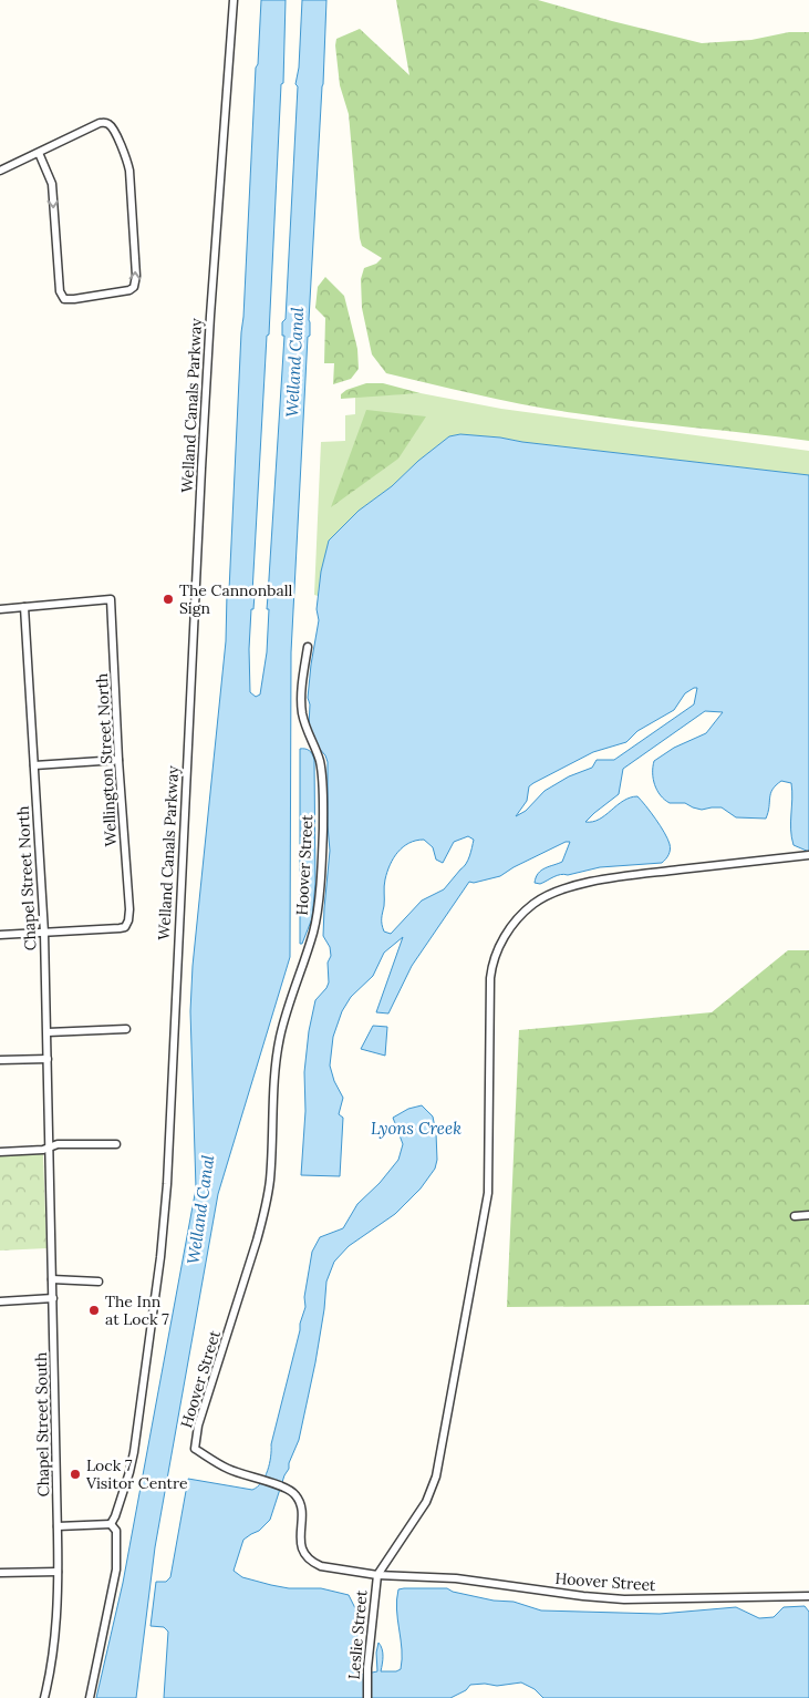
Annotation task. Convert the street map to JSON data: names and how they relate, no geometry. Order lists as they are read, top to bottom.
{
  "streets": {
    "street": [
      "Welland Canals Parkway",
      "Wellington Street North",
      "Hoover Street",
      "Chapel Street North",
      "Chapel Street South",
      "Leslie Street"
    ]
  },
  "crossings": [
    ["Wellington Street North", "Chapel Street North"],
    ["Hoover Street", "Leslie Street"],
    ["Chapel Street North", "Chapel Street South"]
  ],
  "water": ["Welland Canal", "Lyons Creek"],
  "places": ["The Cannonball Sign", "The Inn at Lock 7", "Lock 7 Visitor Centre"]
}
